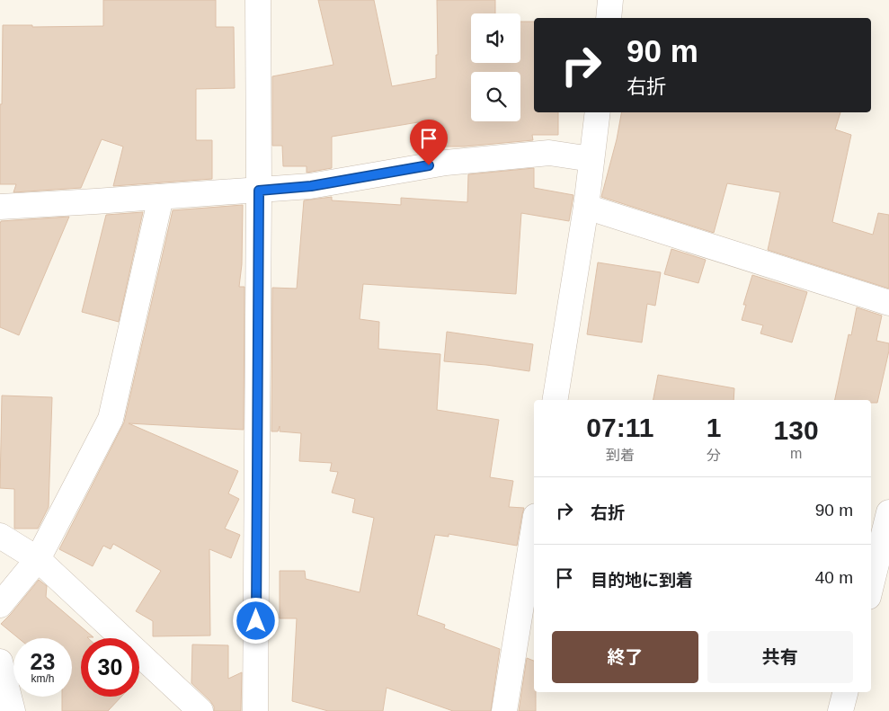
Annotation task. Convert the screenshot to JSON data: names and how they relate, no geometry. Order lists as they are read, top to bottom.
{
  "page": {
    "turn": ["90 m", "右折"],
    "eta": [
      "07:11",
      "到着",
      "1",
      "分",
      "130",
      "m"
    ],
    "list": [
      {
        "name": "右折",
        "value": "90 m"
      },
      {
        "name": "目的地に到着",
        "value": "40 m"
      }
    ],
    "buttons": ["終了", "共有"],
    "speed": "23 km/h",
    "limit": "30"
  }
}
